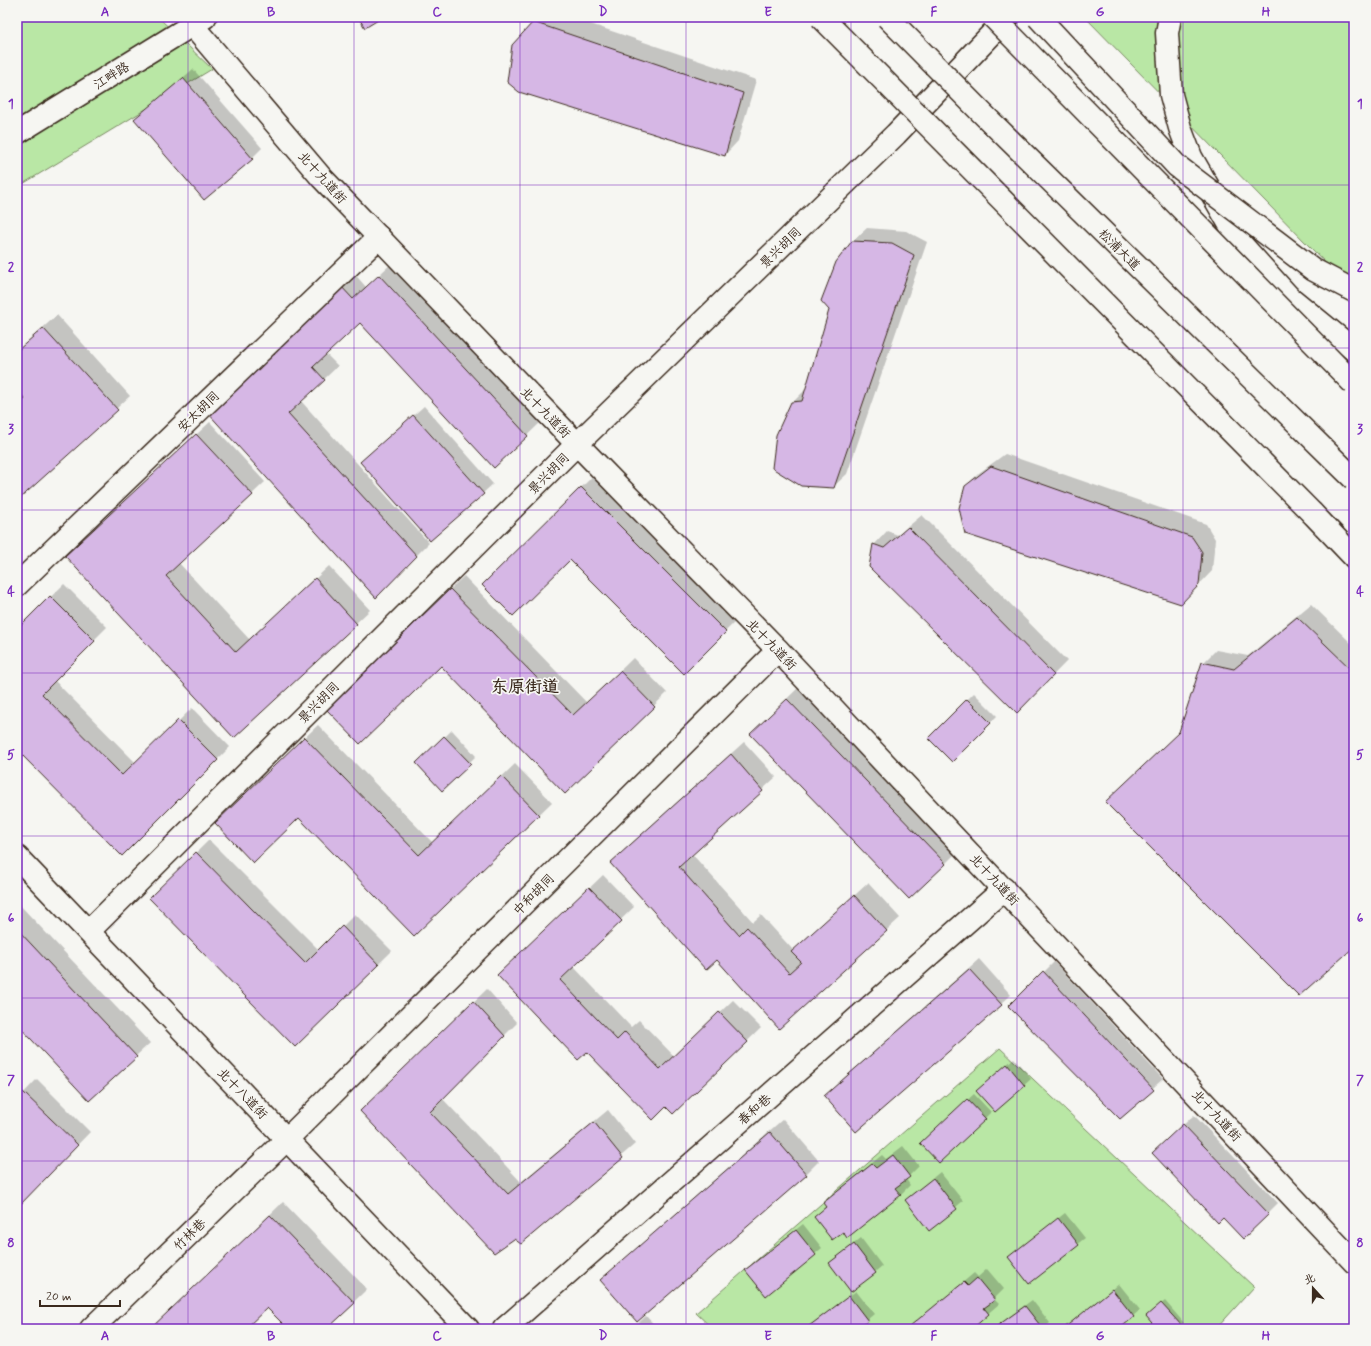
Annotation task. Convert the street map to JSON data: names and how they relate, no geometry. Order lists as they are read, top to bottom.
{
  "streets": {
    "main road": [
      "江畔路",
      "北十九道街",
      "景兴胡同",
      "松浦大道",
      "安太胡同",
      "中和胡同",
      "北十八道街",
      "春和巷",
      "竹林巷"
    ]
  },
  "crossings": [
    ["江畔路", "北十九道街"],
    ["北十九道街", "景兴胡同"],
    ["北十九道街", "安太胡同"],
    ["北十九道街", "中和胡同"],
    ["北十九道街", "春和巷"],
    ["景兴胡同", "北十八道街"],
    ["中和胡同", "北十八道街"],
    ["中和胡同", "竹林巷"],
    ["北十八道街", "竹林巷"]
  ],
  "districts": ["东原街道"],
  "scale_bar": "20 m",
  "north": "top",
  "grid": {
    "columns": [
      "A",
      "B",
      "C",
      "D",
      "E",
      "F",
      "G",
      "H"
    ],
    "rows": [
      "1",
      "2",
      "3",
      "4",
      "5",
      "6",
      "7",
      "8"
    ]
  }
}
